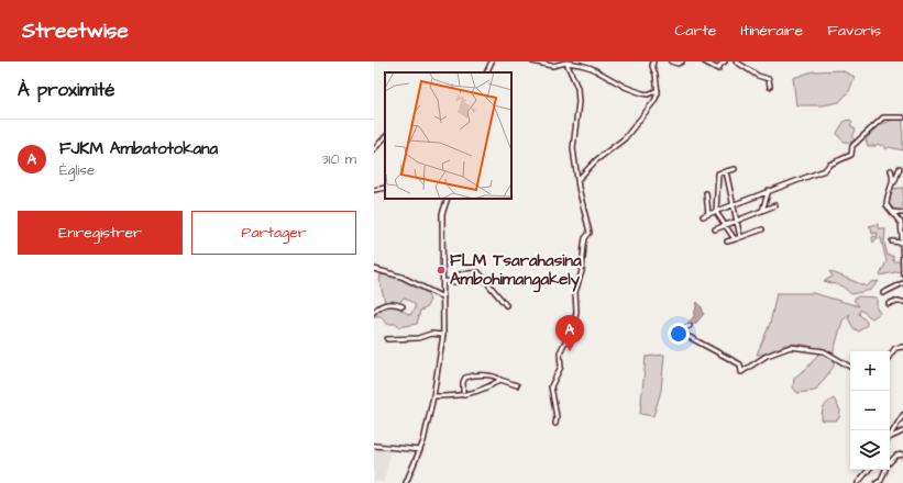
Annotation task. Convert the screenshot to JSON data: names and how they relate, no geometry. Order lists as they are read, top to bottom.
{
  "places": ["FLM Tsarahasina Ambohimangakely"],
  "page": {
    "header": "Streetwise",
    "nav": ["Carte", "Itinéraire", "Favoris"],
    "heading": "À proximité",
    "list": [
      {
        "mark": "A",
        "name": "FJKM Ambatotokana",
        "note": "Église",
        "value": "310 m"
      }
    ],
    "buttons": ["Enregistrer", "Partager"],
    "pins": "A",
    "map_buttons": ["+", "−"]
  }
}
